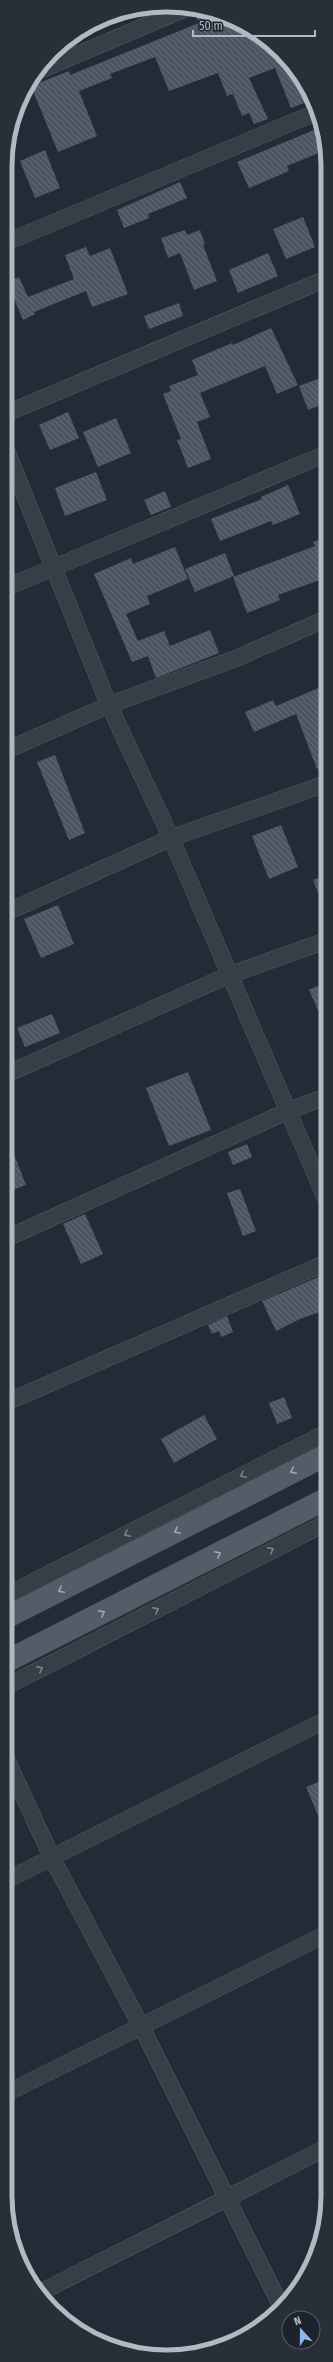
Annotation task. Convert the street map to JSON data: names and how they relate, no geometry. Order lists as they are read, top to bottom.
{
  "scale_bar": "50 m",
  "north": "top"
}
